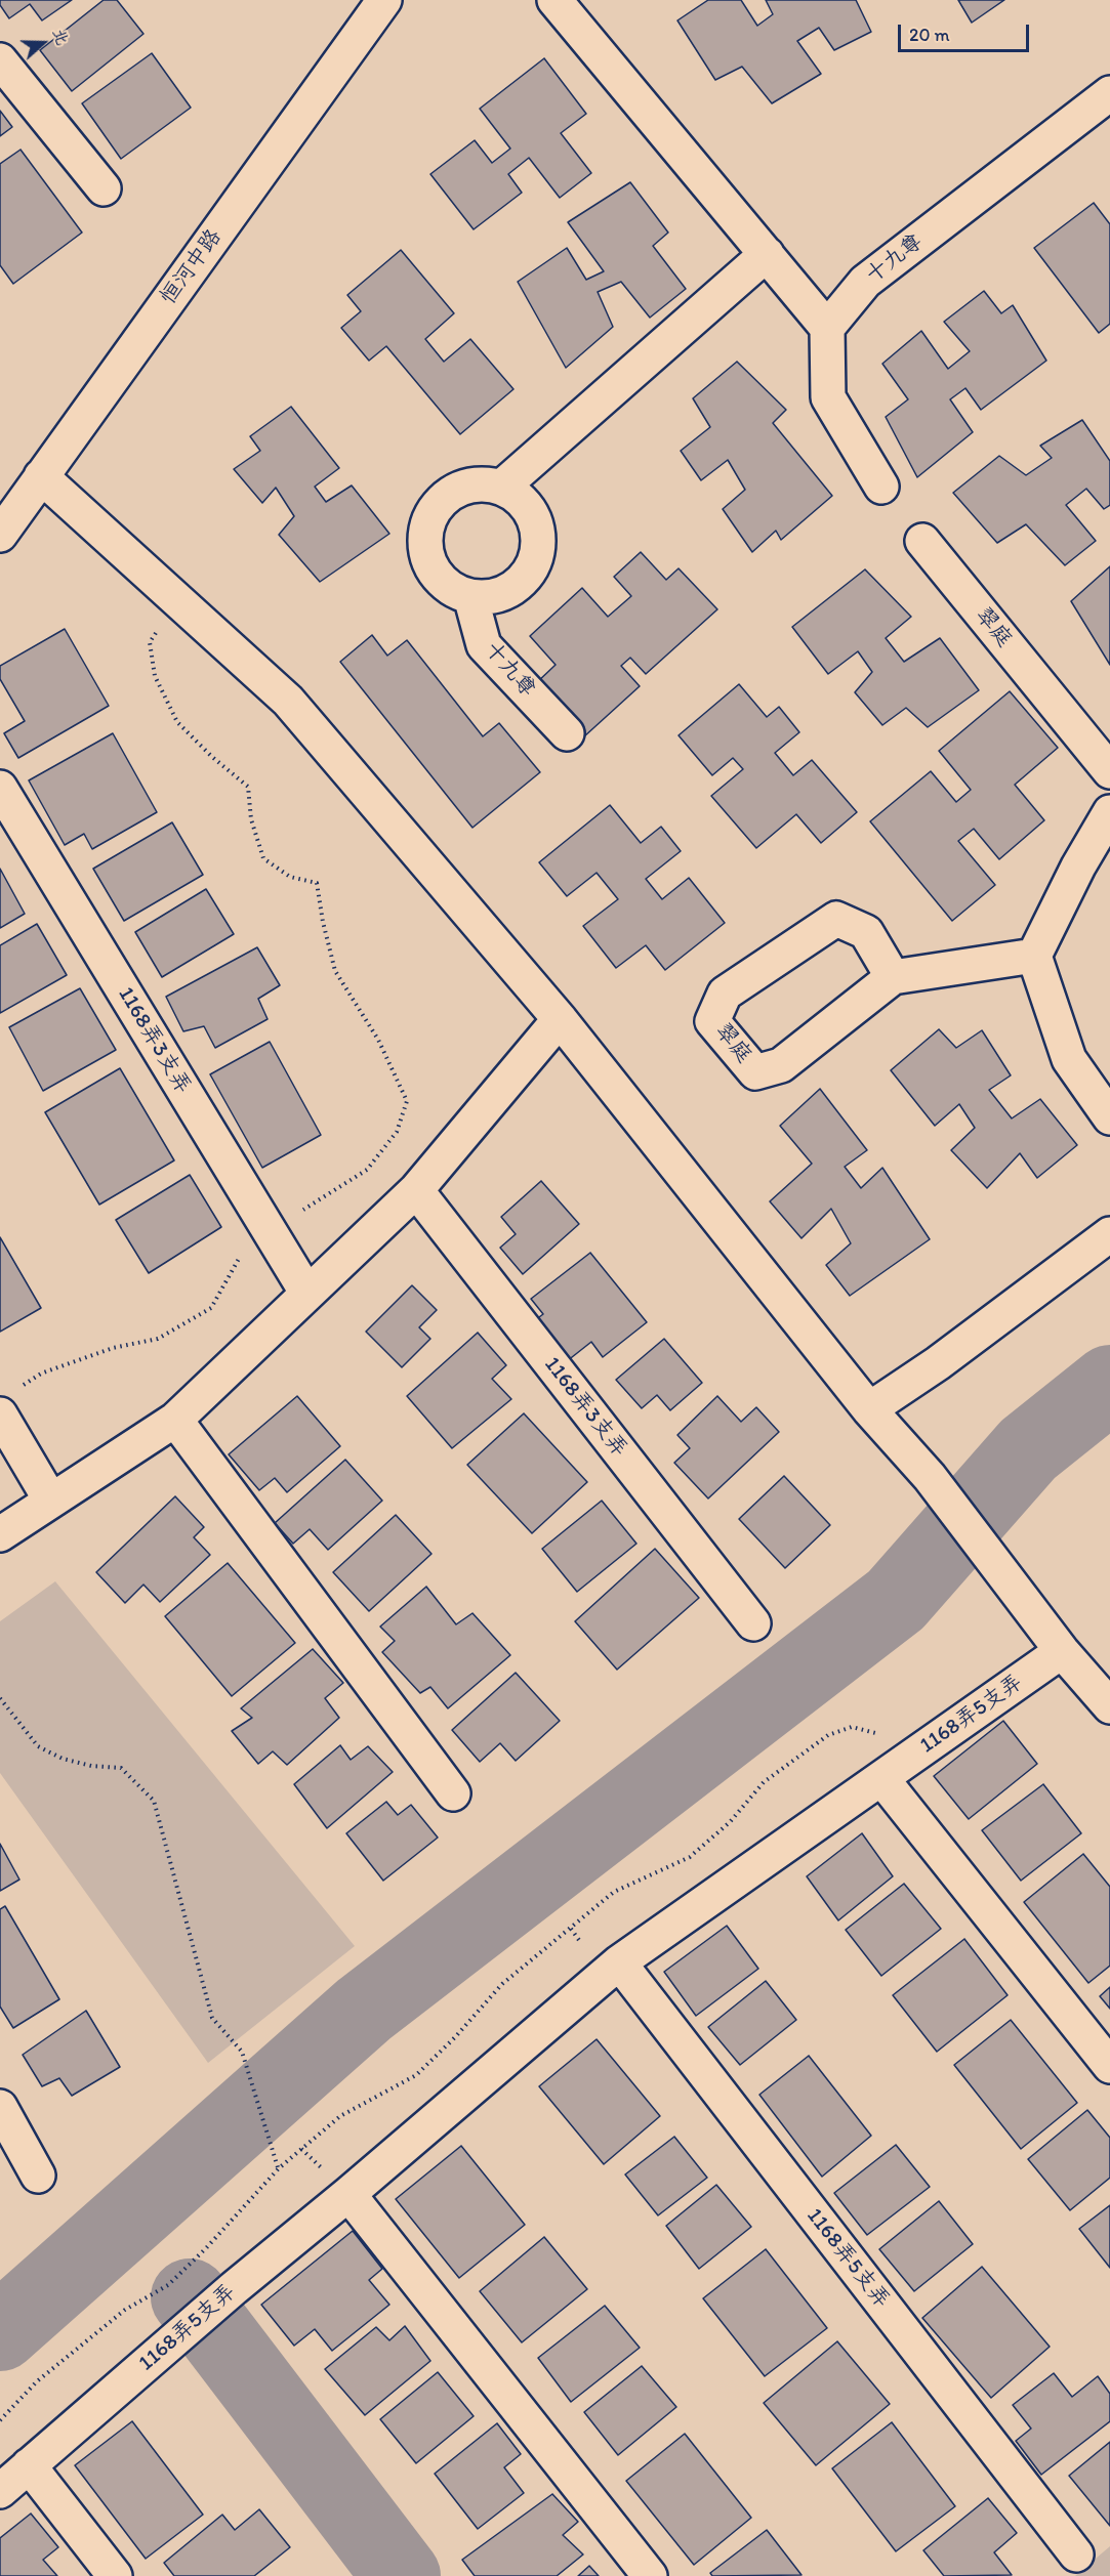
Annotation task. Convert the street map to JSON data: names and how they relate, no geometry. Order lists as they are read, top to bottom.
{
  "streets": {
    "street": [
      "十九尊",
      "恒河中路",
      "翠庭",
      "1168弄3支弄",
      "1168弄5支弄"
    ]
  },
  "scale_bar": "20 m",
  "north": "right"
}
